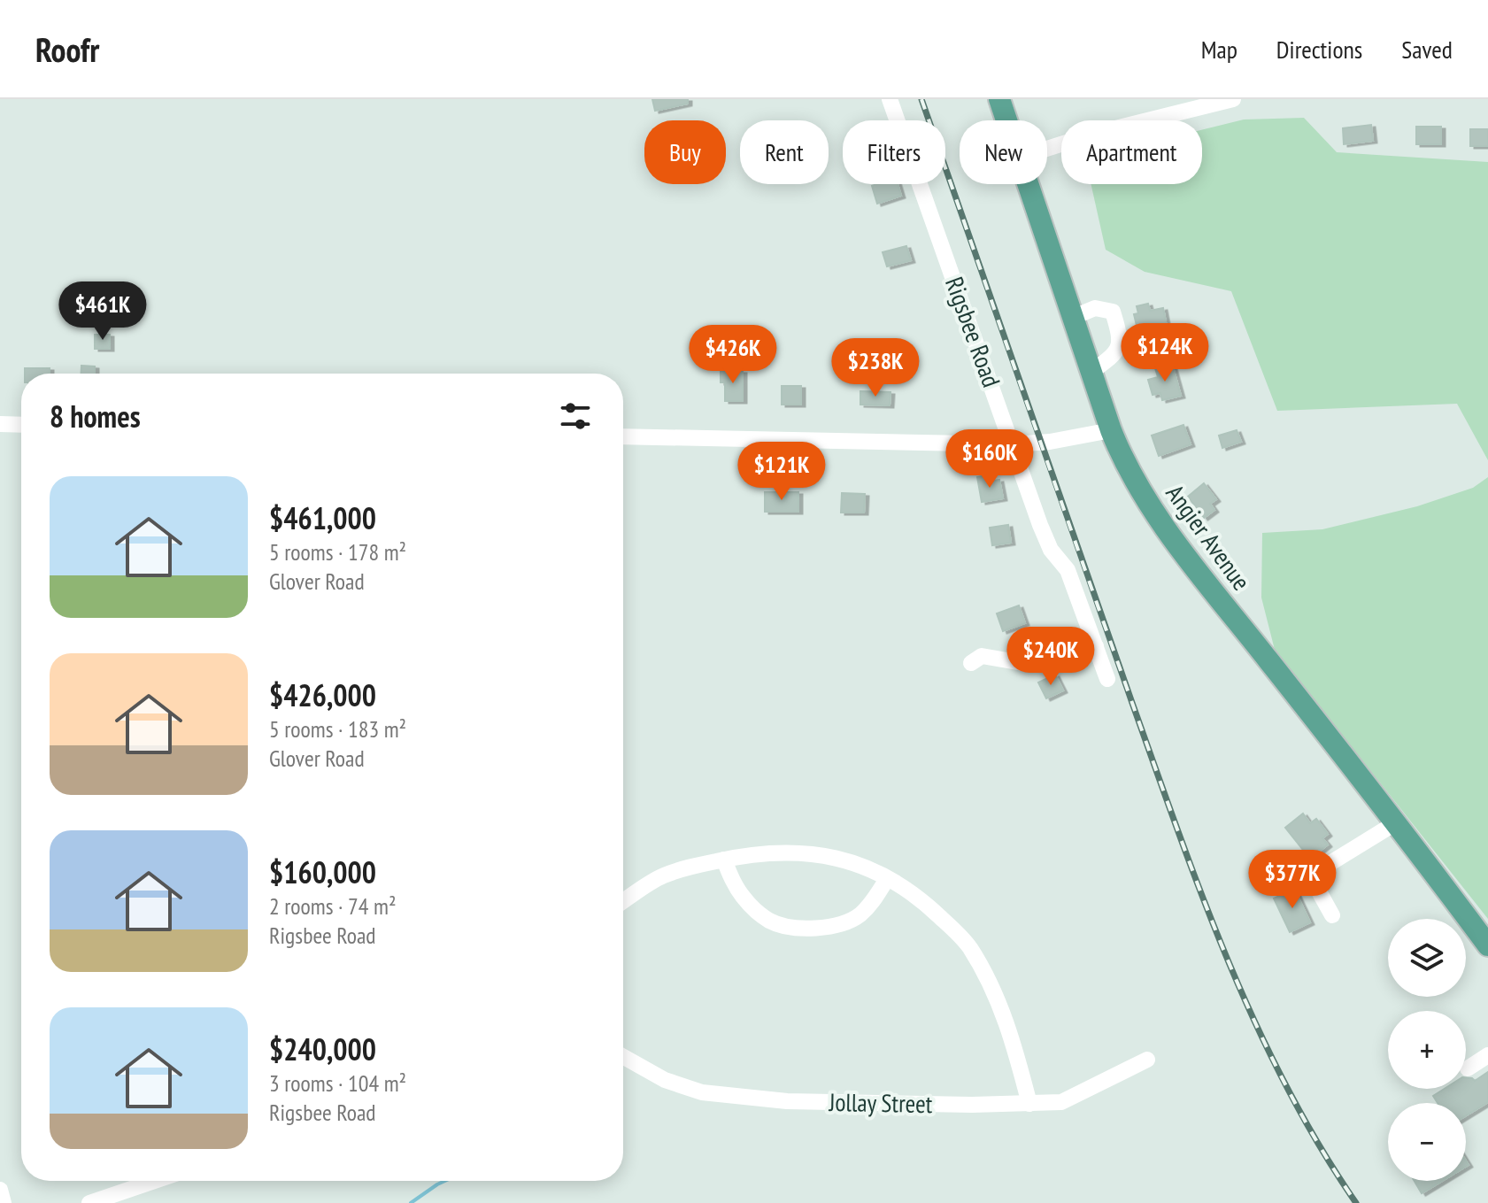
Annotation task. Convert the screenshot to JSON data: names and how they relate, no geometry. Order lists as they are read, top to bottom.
{
  "streets": {
    "main road": ["Angier Avenue"],
    "street": ["Rigsbee Road", "Jollay Street"]
  },
  "page": {
    "header": "Roofr",
    "nav": ["Map", "Directions", "Saved"],
    "chip": [
      "Buy",
      "Rent",
      "Filters",
      "New",
      "Apartment"
    ],
    "price": [
      "$461K",
      "$124K",
      "$426K",
      "$238K",
      "$160K",
      "$121K",
      "$240K",
      "$377K"
    ],
    "heading": "8 homes",
    "list": [
      {
        "name": "$461,000",
        "note": "5 rooms · 178 m² · Glover Road"
      },
      {
        "name": "$426,000",
        "note": "5 rooms · 183 m² · Glover Road"
      },
      {
        "name": "$160,000",
        "note": "2 rooms · 74 m² · Rigsbee Road"
      },
      {
        "name": "$240,000",
        "note": "3 rooms · 104 m² · Rigsbee Road"
      }
    ],
    "map_buttons": ["+", "−"]
  }
}
